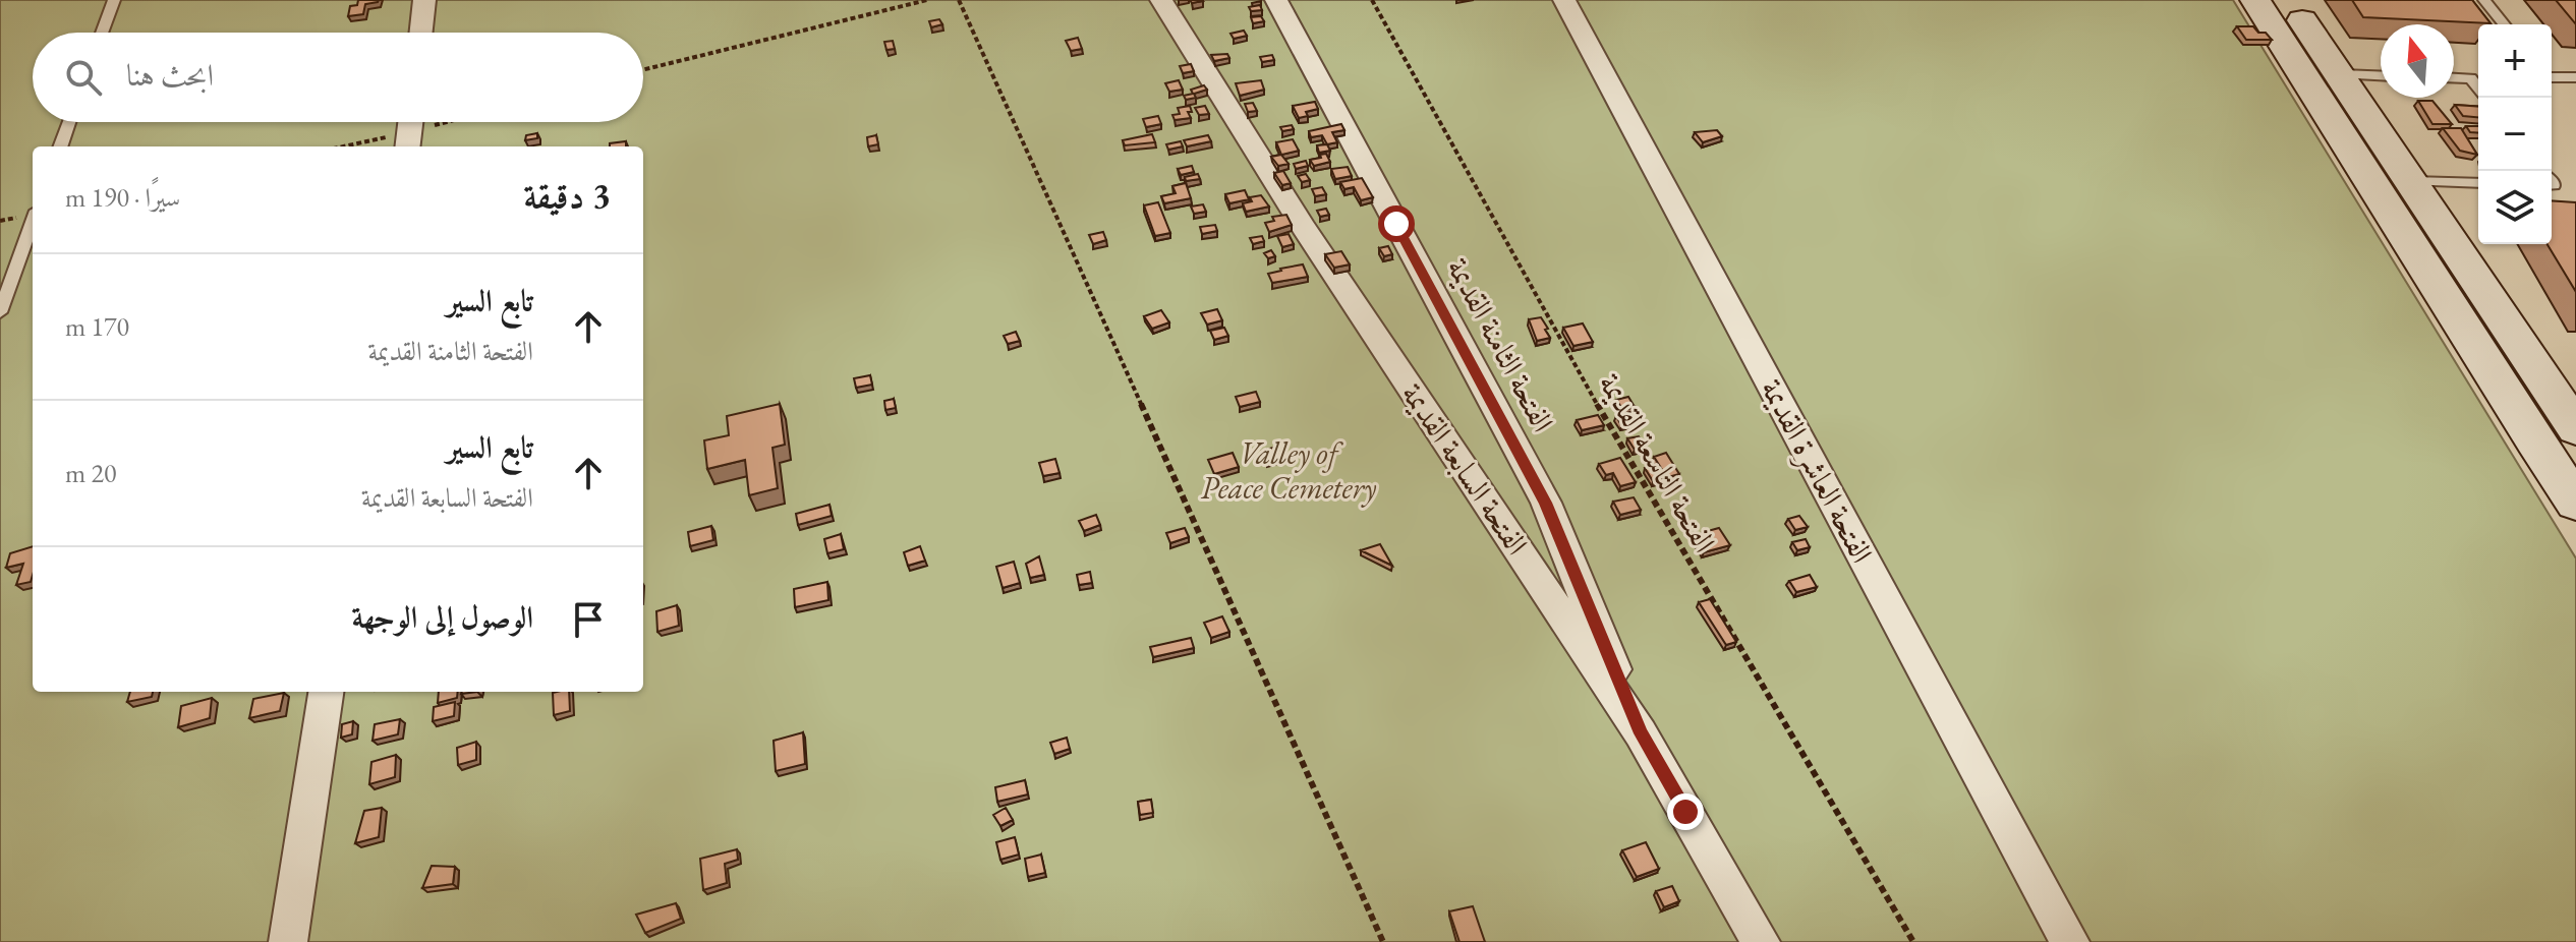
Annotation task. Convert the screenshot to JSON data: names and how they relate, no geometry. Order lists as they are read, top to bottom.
{
  "streets": {
    "street": ["الفتحة الثامنة القديمة", "الفتحة السابعة القديمة", "الفتحة العاشرة القديمة"],
    "path": ["الفتحة التاسعة القديمة"]
  },
  "crossings": [
    ["الفتحة الثامنة القديمة", "الفتحة السابعة القديمة"]
  ],
  "parks": ["Valley of Peace Cemetery"],
  "north": "top",
  "page": {
    "map_buttons": ["+", "−"],
    "search": "ابحث هنا",
    "heading": ["3 دقيقة", "سيرًا · 190 m"],
    "list": [
      ["تابع السير", "الفتحة الثامنة القديمة", "170 m"],
      ["تابع السير", "الفتحة السابعة القديمة", "20 m"],
      "الوصول إلى الوجهة"
    ]
  }
}
